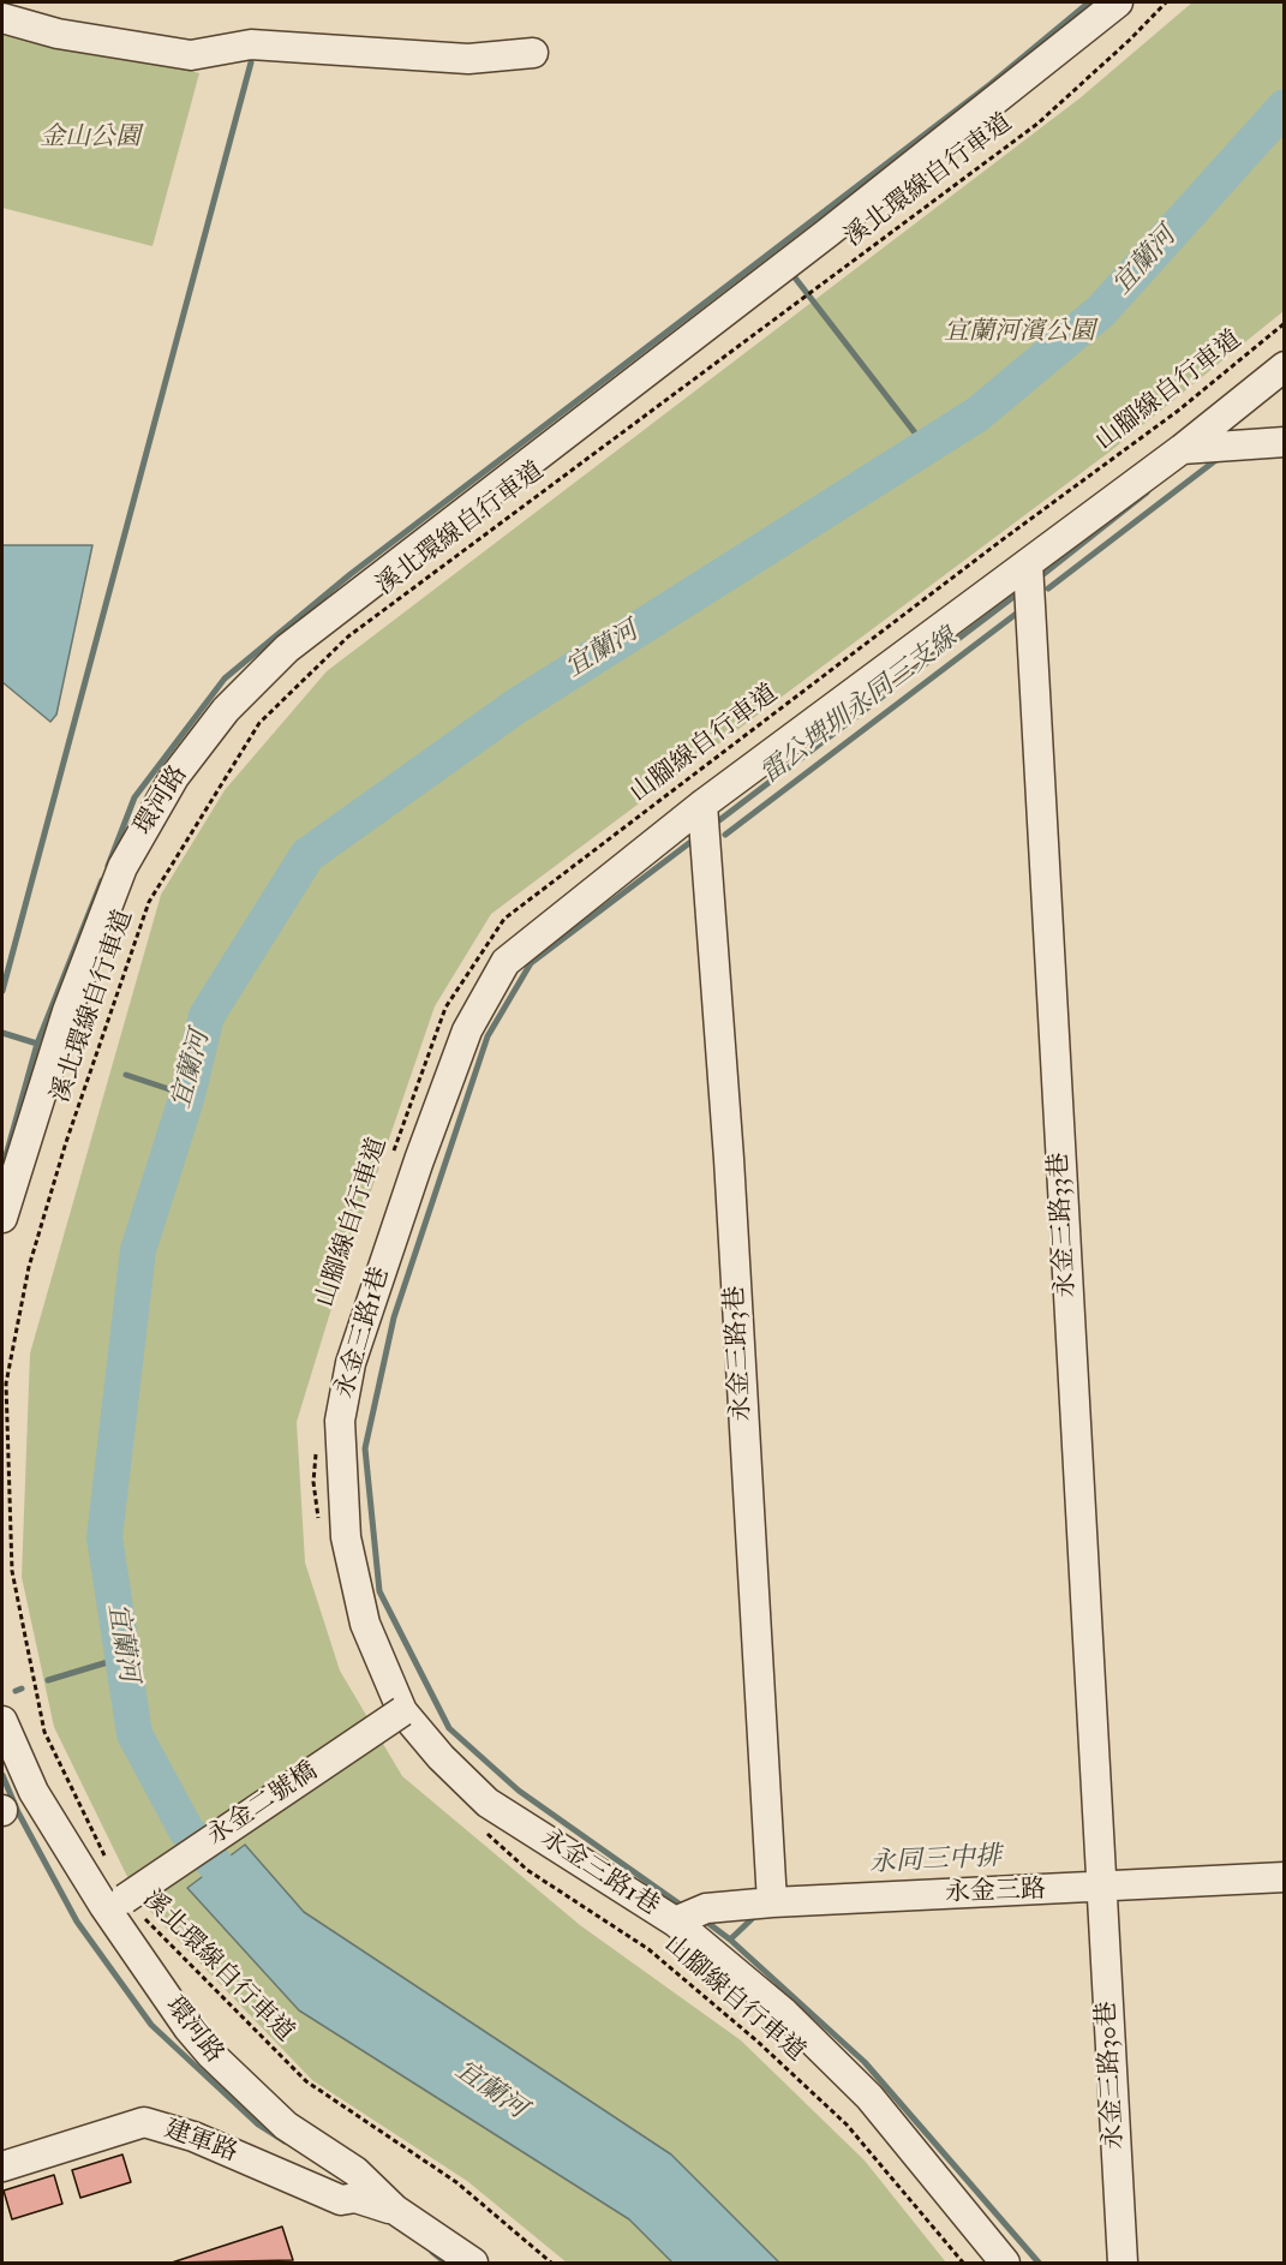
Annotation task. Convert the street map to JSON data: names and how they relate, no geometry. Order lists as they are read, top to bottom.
{
  "streets": {
    "street": [
      "環河路",
      "永金三路33巷",
      "永金三路1巷",
      "永金三路3巷",
      "永金二號橋",
      "永金三路",
      "永金三路30巷",
      "建軍路"
    ],
    "path": ["溪北環線自行車道", "山腳線自行車道"]
  },
  "crossings": [
    ["溪北環線自行車道", "環河路"],
    ["溪北環線自行車道", "永金二號橋"],
    ["環河路", "永金二號橋"],
    ["環河路", "建軍路"],
    ["永金三路33巷", "永金三路1巷"],
    ["永金三路33巷", "永金三路"],
    ["永金三路33巷", "永金三路30巷"],
    ["永金三路1巷", "永金三路3巷"],
    ["永金三路1巷", "永金二號橋"],
    ["永金三路1巷", "永金三路"],
    ["永金三路3巷", "永金三路"],
    ["永金三路", "永金三路30巷"]
  ],
  "water": ["宜蘭河", "雷公埤圳永同三支線", "永同三中排"],
  "parks": ["金山公園", "宜蘭河濱公園"]
}
